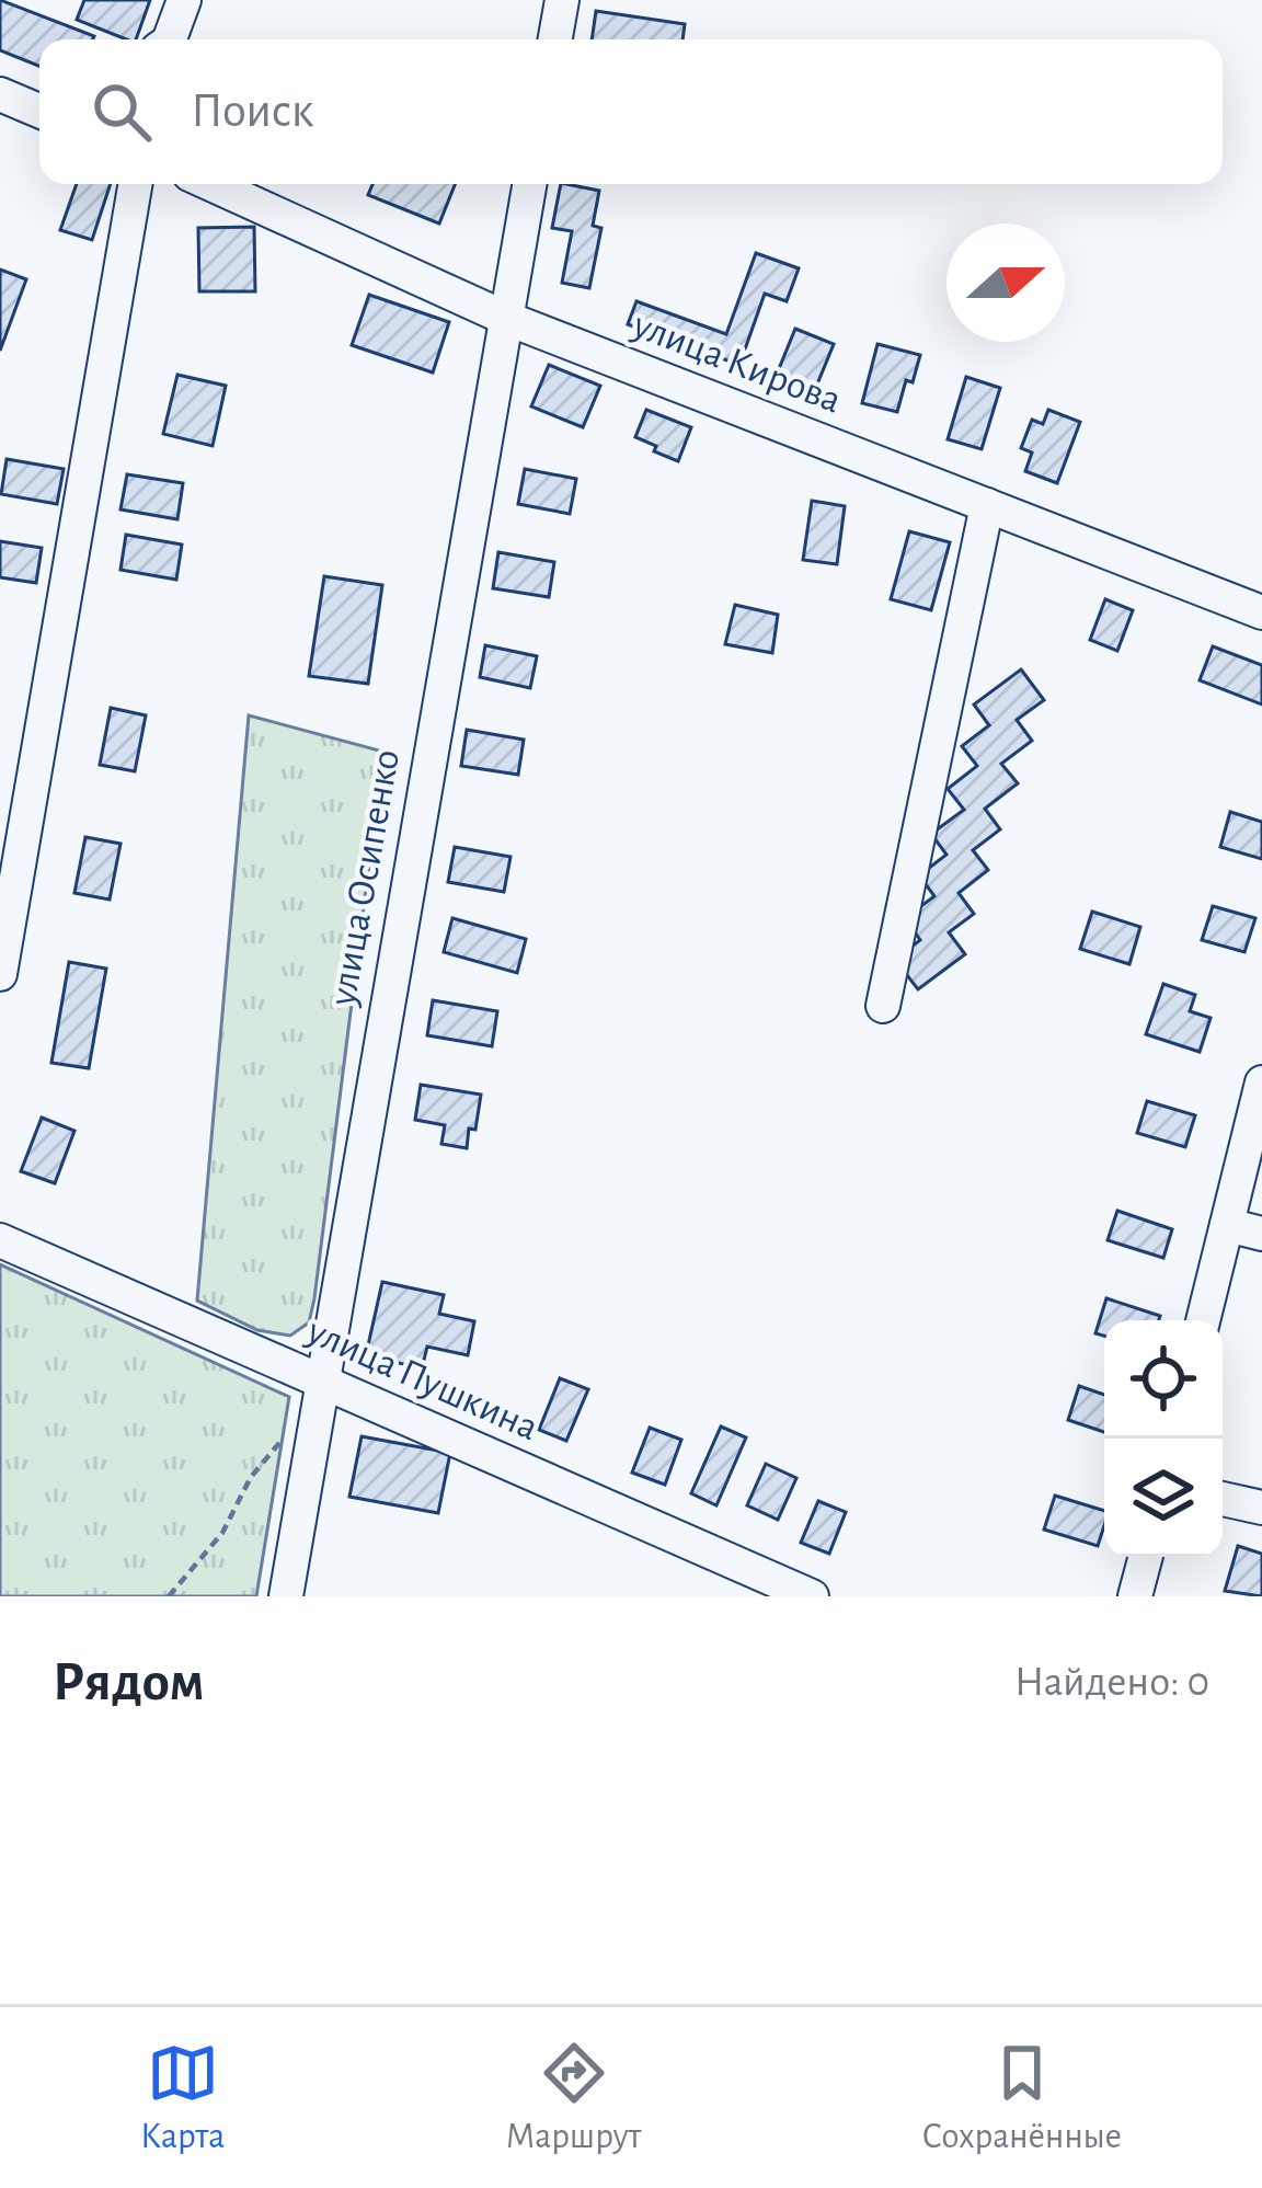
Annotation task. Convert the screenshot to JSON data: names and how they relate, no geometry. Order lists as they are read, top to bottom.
{
  "streets": {
    "street": ["улица Кирова", "улица Осипенко", "улица Пушкина"]
  },
  "crossings": [
    ["улица Кирова", "улица Осипенко"],
    ["улица Осипенко", "улица Пушкина"]
  ],
  "north": "right",
  "page": {
    "search": "Поиск",
    "heading": ["Рядом", "Найдено: 0"],
    "nav": ["Карта", "Маршрут", "Сохранённые"]
  }
}
